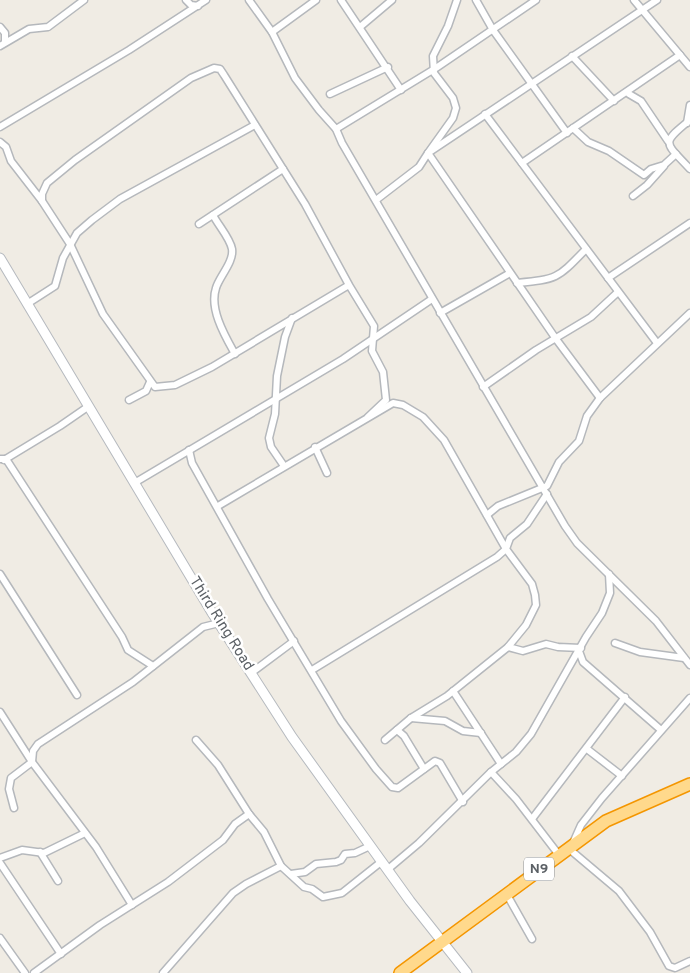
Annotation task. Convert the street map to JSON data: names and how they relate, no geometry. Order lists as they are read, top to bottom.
{
  "streets": {
    "highway": ["N9"],
    "street": ["Third Ring Road"]
  },
  "crossings": [
    ["Third Ring Road", "N9"]
  ]
}
